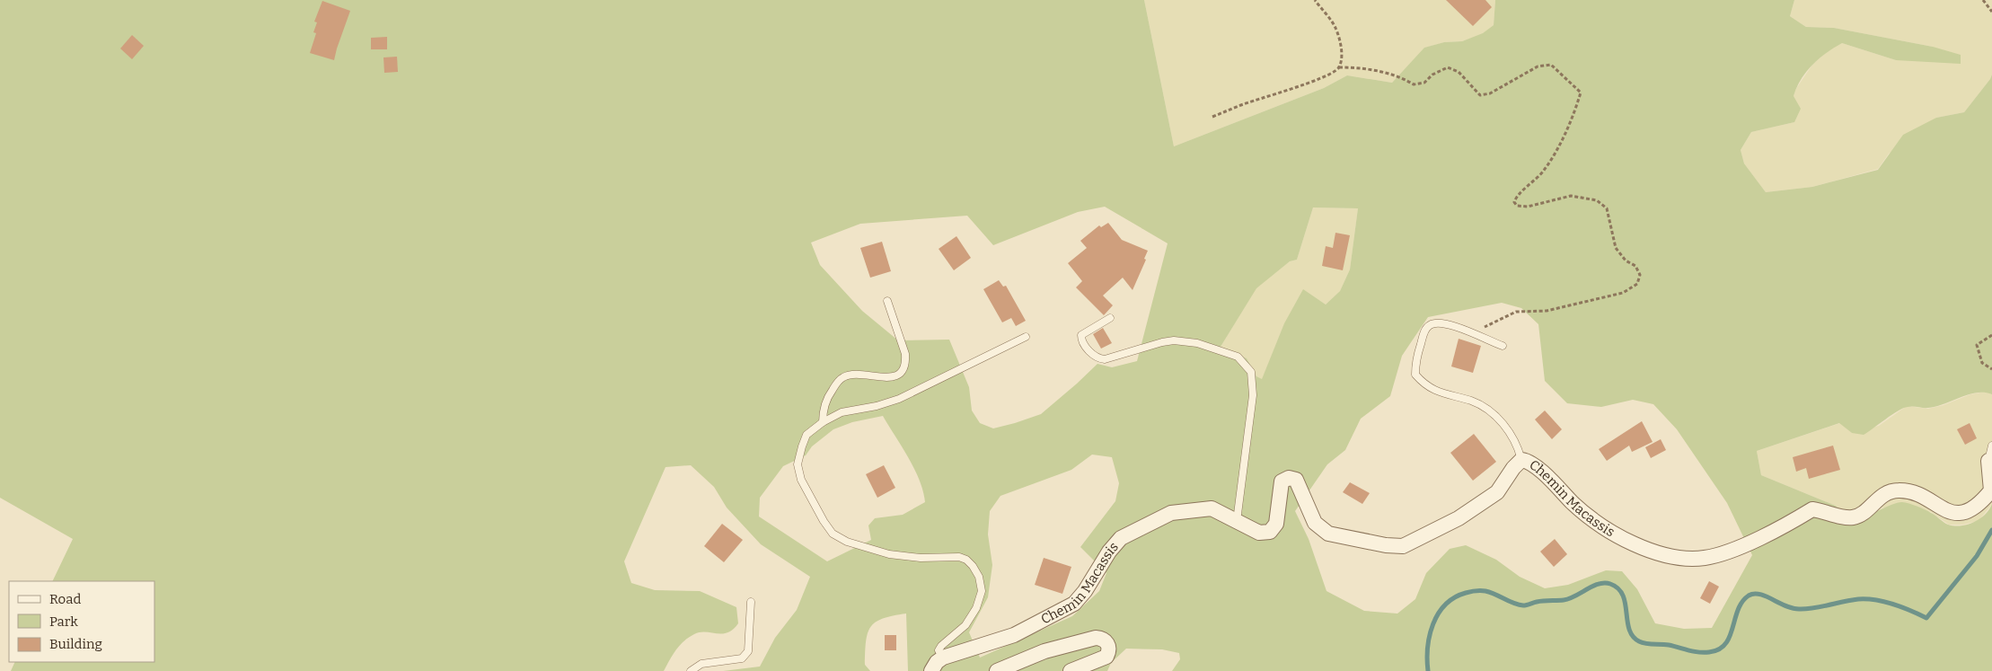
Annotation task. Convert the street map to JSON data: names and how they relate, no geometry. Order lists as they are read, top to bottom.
{
  "streets": {
    "street": ["Chemin Macassis"]
  },
  "legend": ["Road", "Park", "Building"]
}
